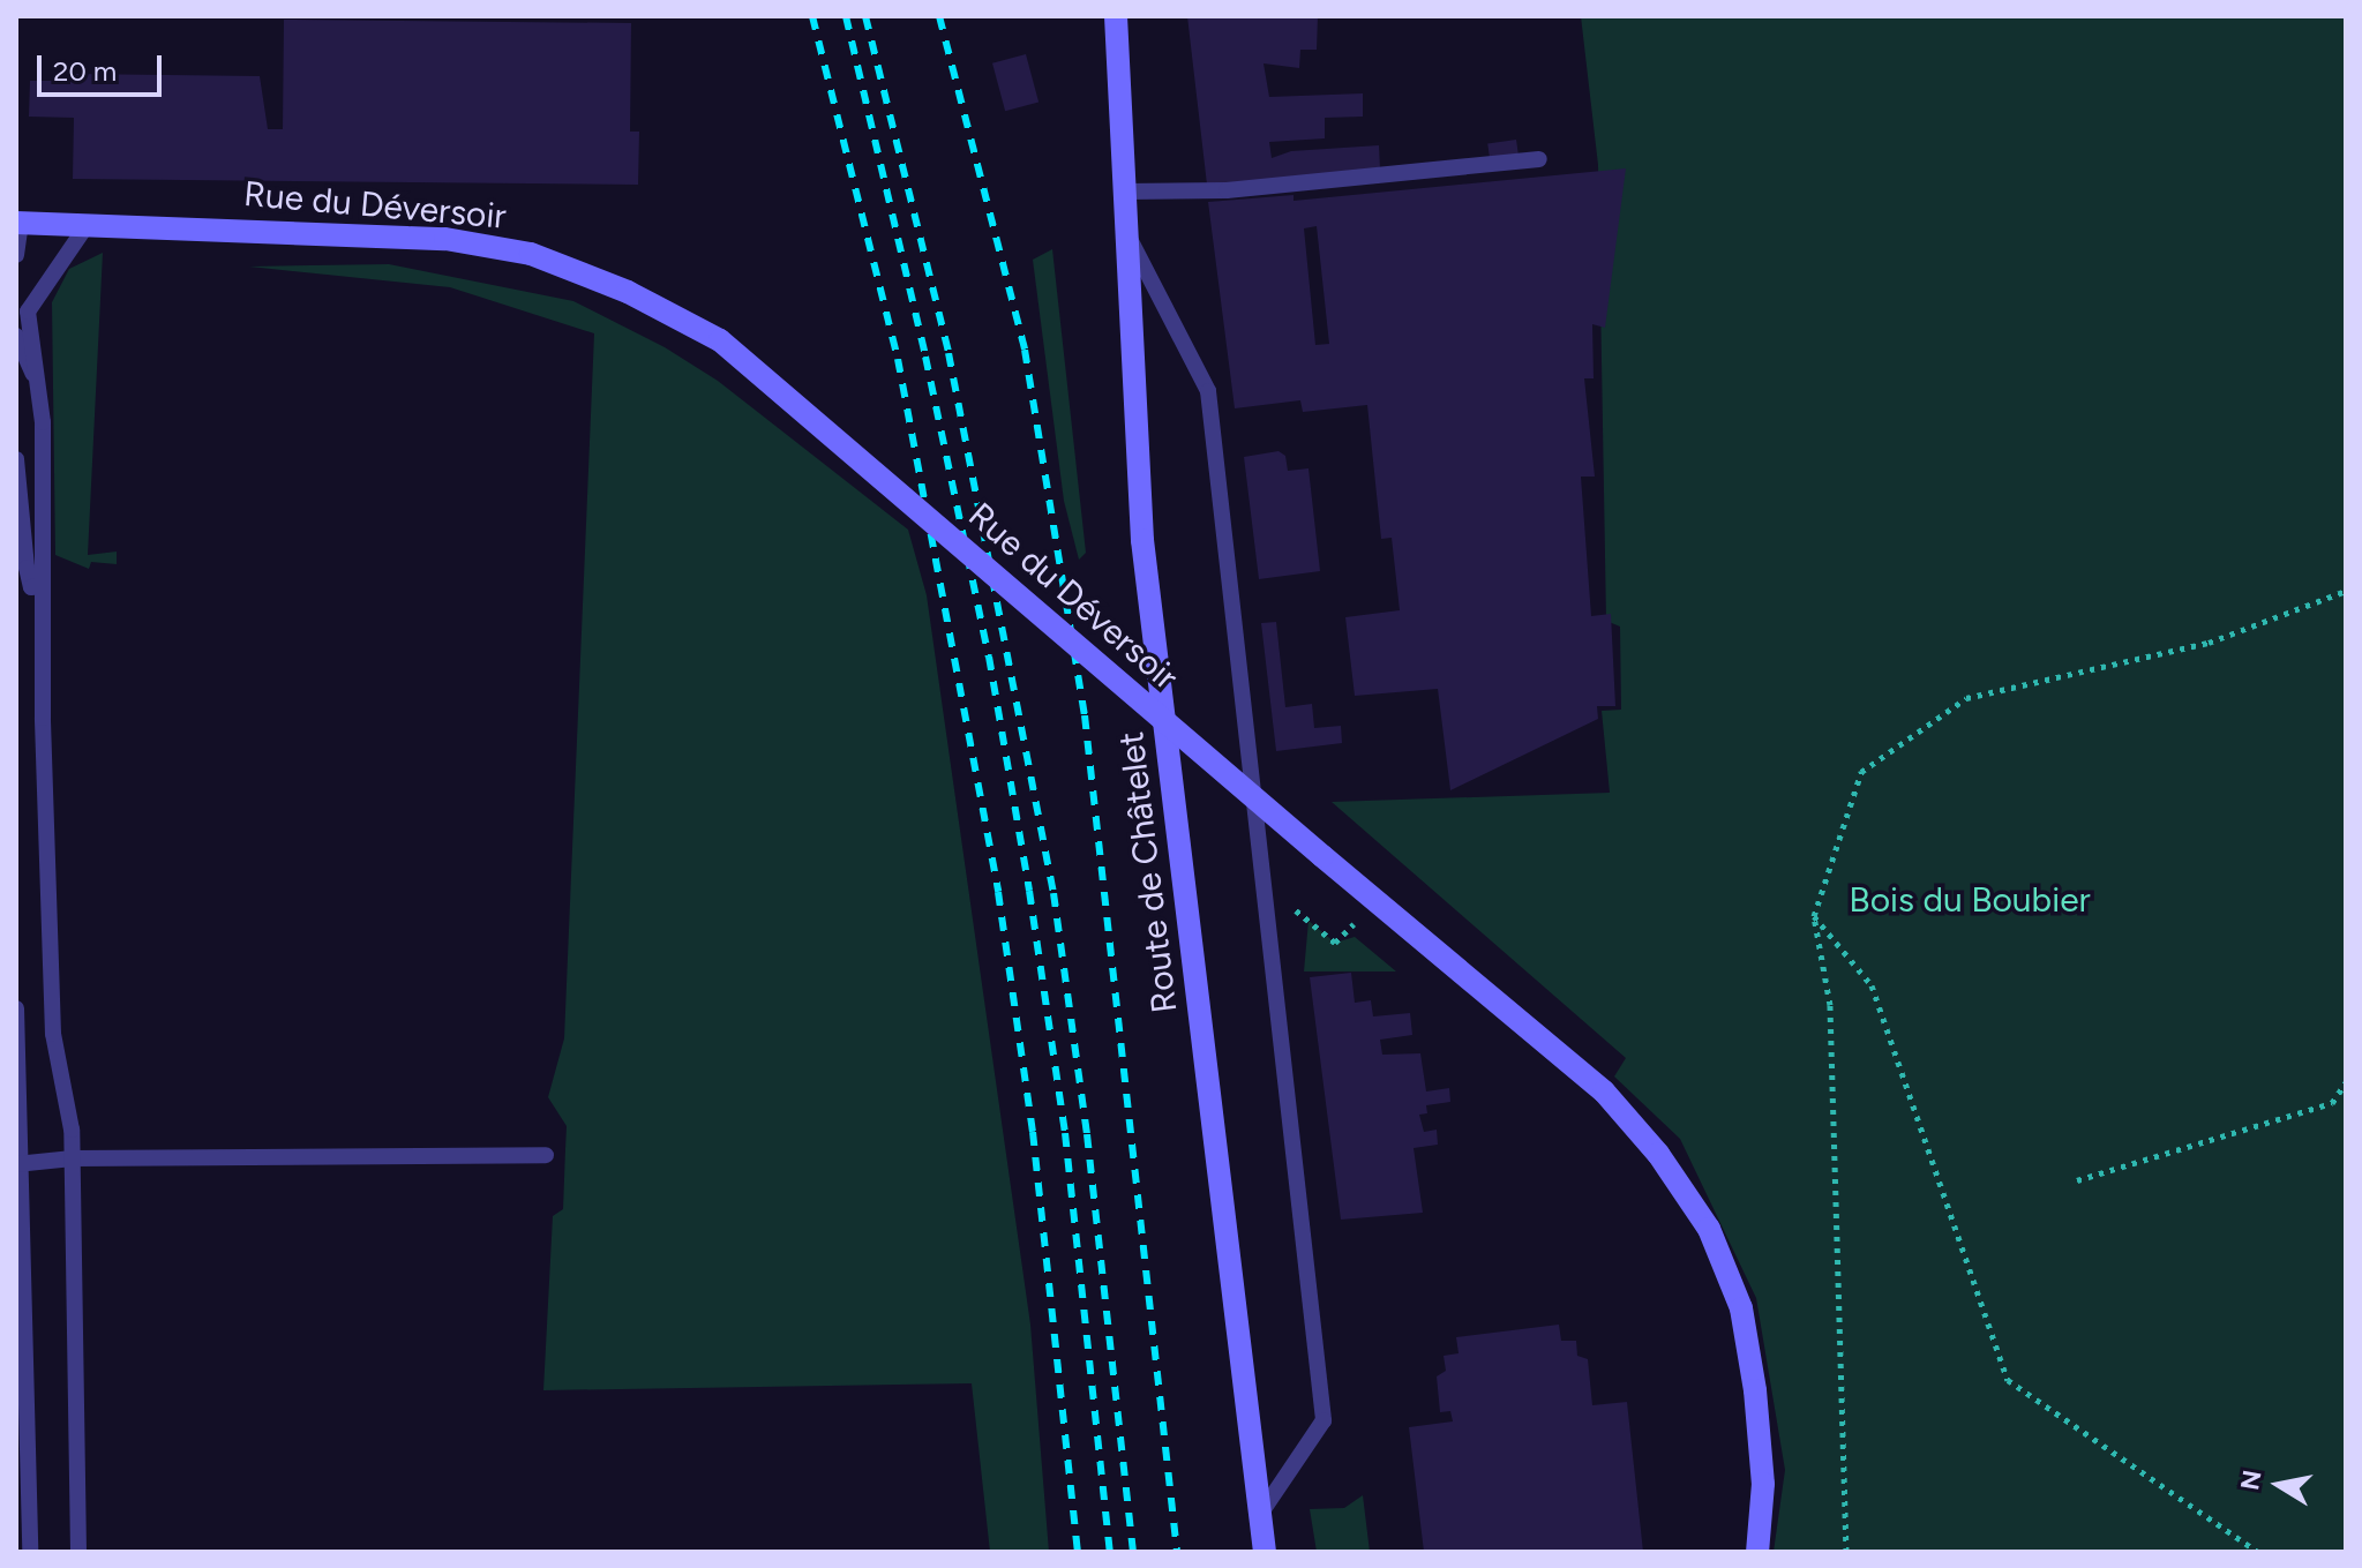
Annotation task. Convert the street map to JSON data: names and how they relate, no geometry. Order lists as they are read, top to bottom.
{
  "streets": {
    "main road": ["Rue du Déversoir", "Route de Châtelet"]
  },
  "parks": ["Bois du Boubier"],
  "scale_bar": "20 m",
  "north": "left"
}
